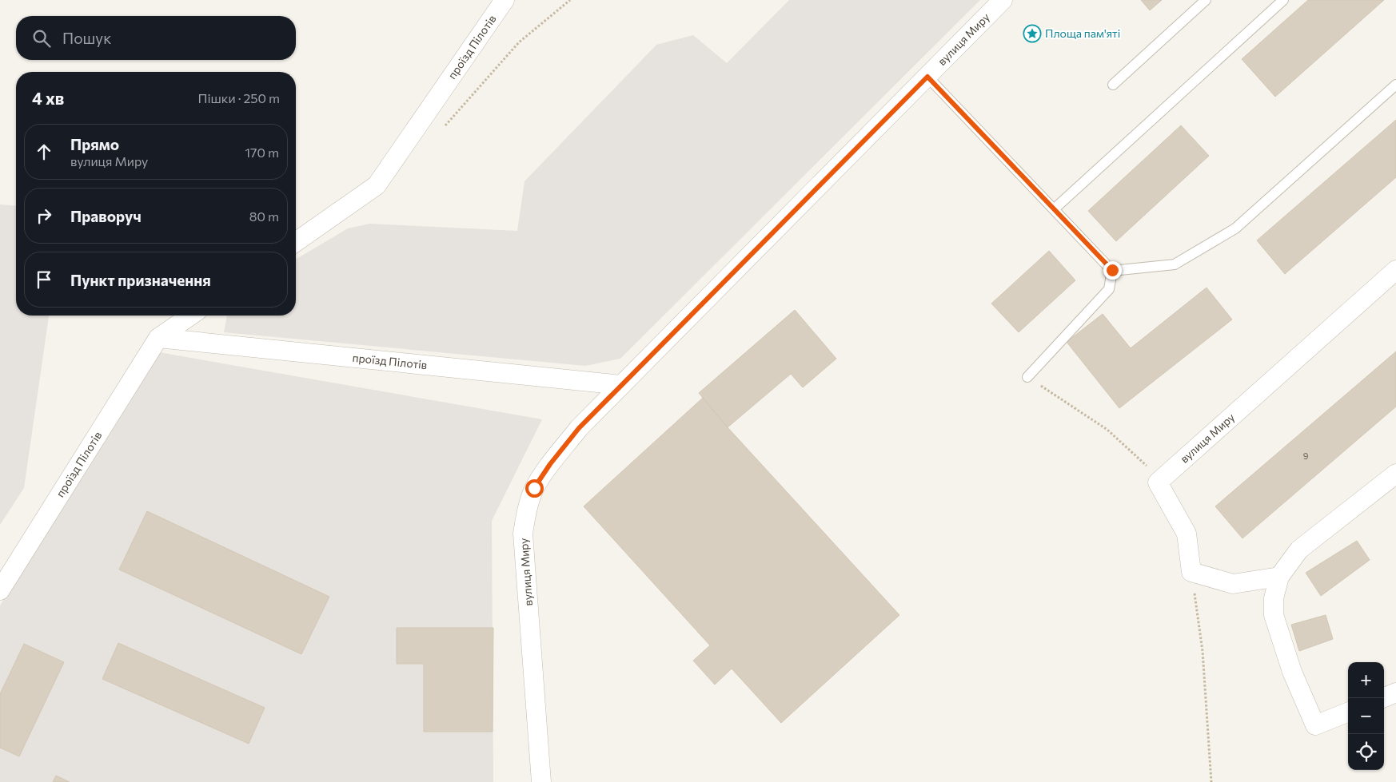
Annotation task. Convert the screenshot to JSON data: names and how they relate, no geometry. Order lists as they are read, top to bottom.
{
  "streets": {
    "street": ["вулиця Миру", "проїзд Пілотів"]
  },
  "crossings": [
    ["вулиця Миру", "проїзд Пілотів"]
  ],
  "places": {
    "place": ["Площа пам'яті"]
  },
  "house_numbers": ["9"],
  "page": {
    "search": "Пошук",
    "heading": ["4 хв", "Пішки · 250 m"],
    "list": [
      ["Прямо", "вулиця Миру", "170 m"],
      ["Праворуч", "80 m"],
      "Пункт призначення"
    ],
    "map_buttons": ["+", "−"]
  }
}
